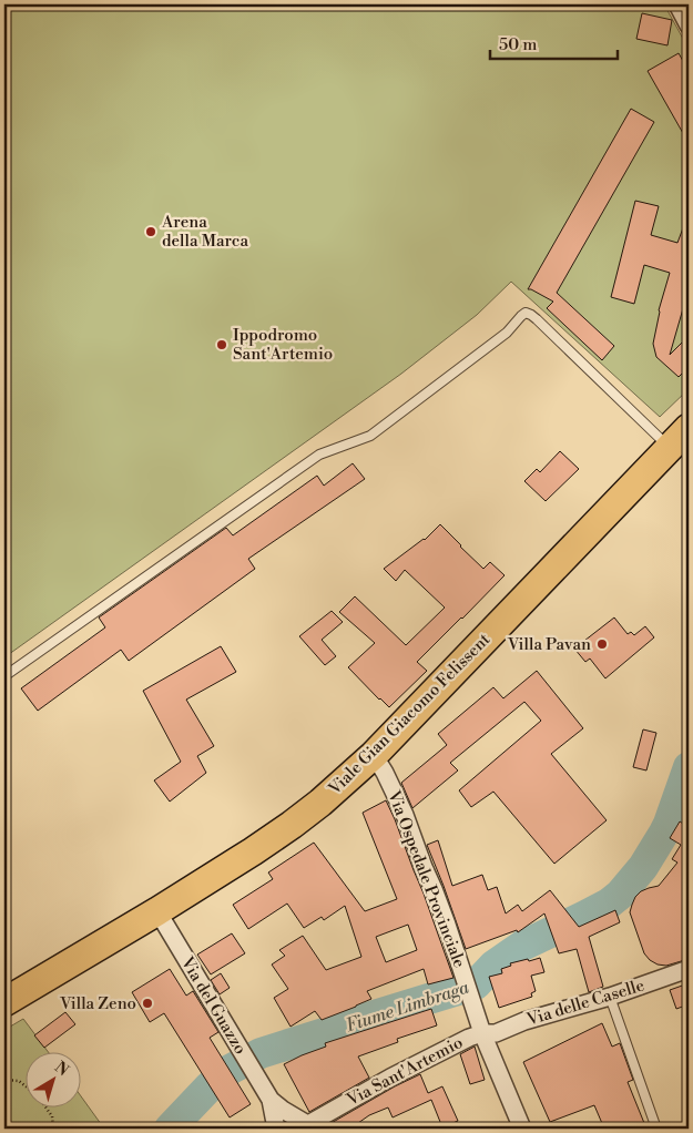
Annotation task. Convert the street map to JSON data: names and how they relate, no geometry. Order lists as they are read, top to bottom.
{
  "streets": {
    "main road": ["Viale Gian Giacomo Felissent"],
    "street": [
      "Via Ospedale Provinciale",
      "Via delle Caselle",
      "Via del Guazzo",
      "Via Sant'Artemio"
    ]
  },
  "crossings": [
    ["Viale Gian Giacomo Felissent", "Via Ospedale Provinciale"],
    ["Viale Gian Giacomo Felissent", "Via del Guazzo"],
    ["Via Ospedale Provinciale", "Via delle Caselle"],
    ["Via Ospedale Provinciale", "Via Sant'Artemio"],
    ["Via delle Caselle", "Via Sant'Artemio"],
    ["Via del Guazzo", "Via Sant'Artemio"]
  ],
  "water": ["Fiume Limbraga"],
  "places": [
    "Arena della Marca",
    "Ippodromo Sant'Artemio",
    "Villa Pavan",
    "Villa Zeno"
  ],
  "scale_bar": "50 m",
  "north": "top right"
}
